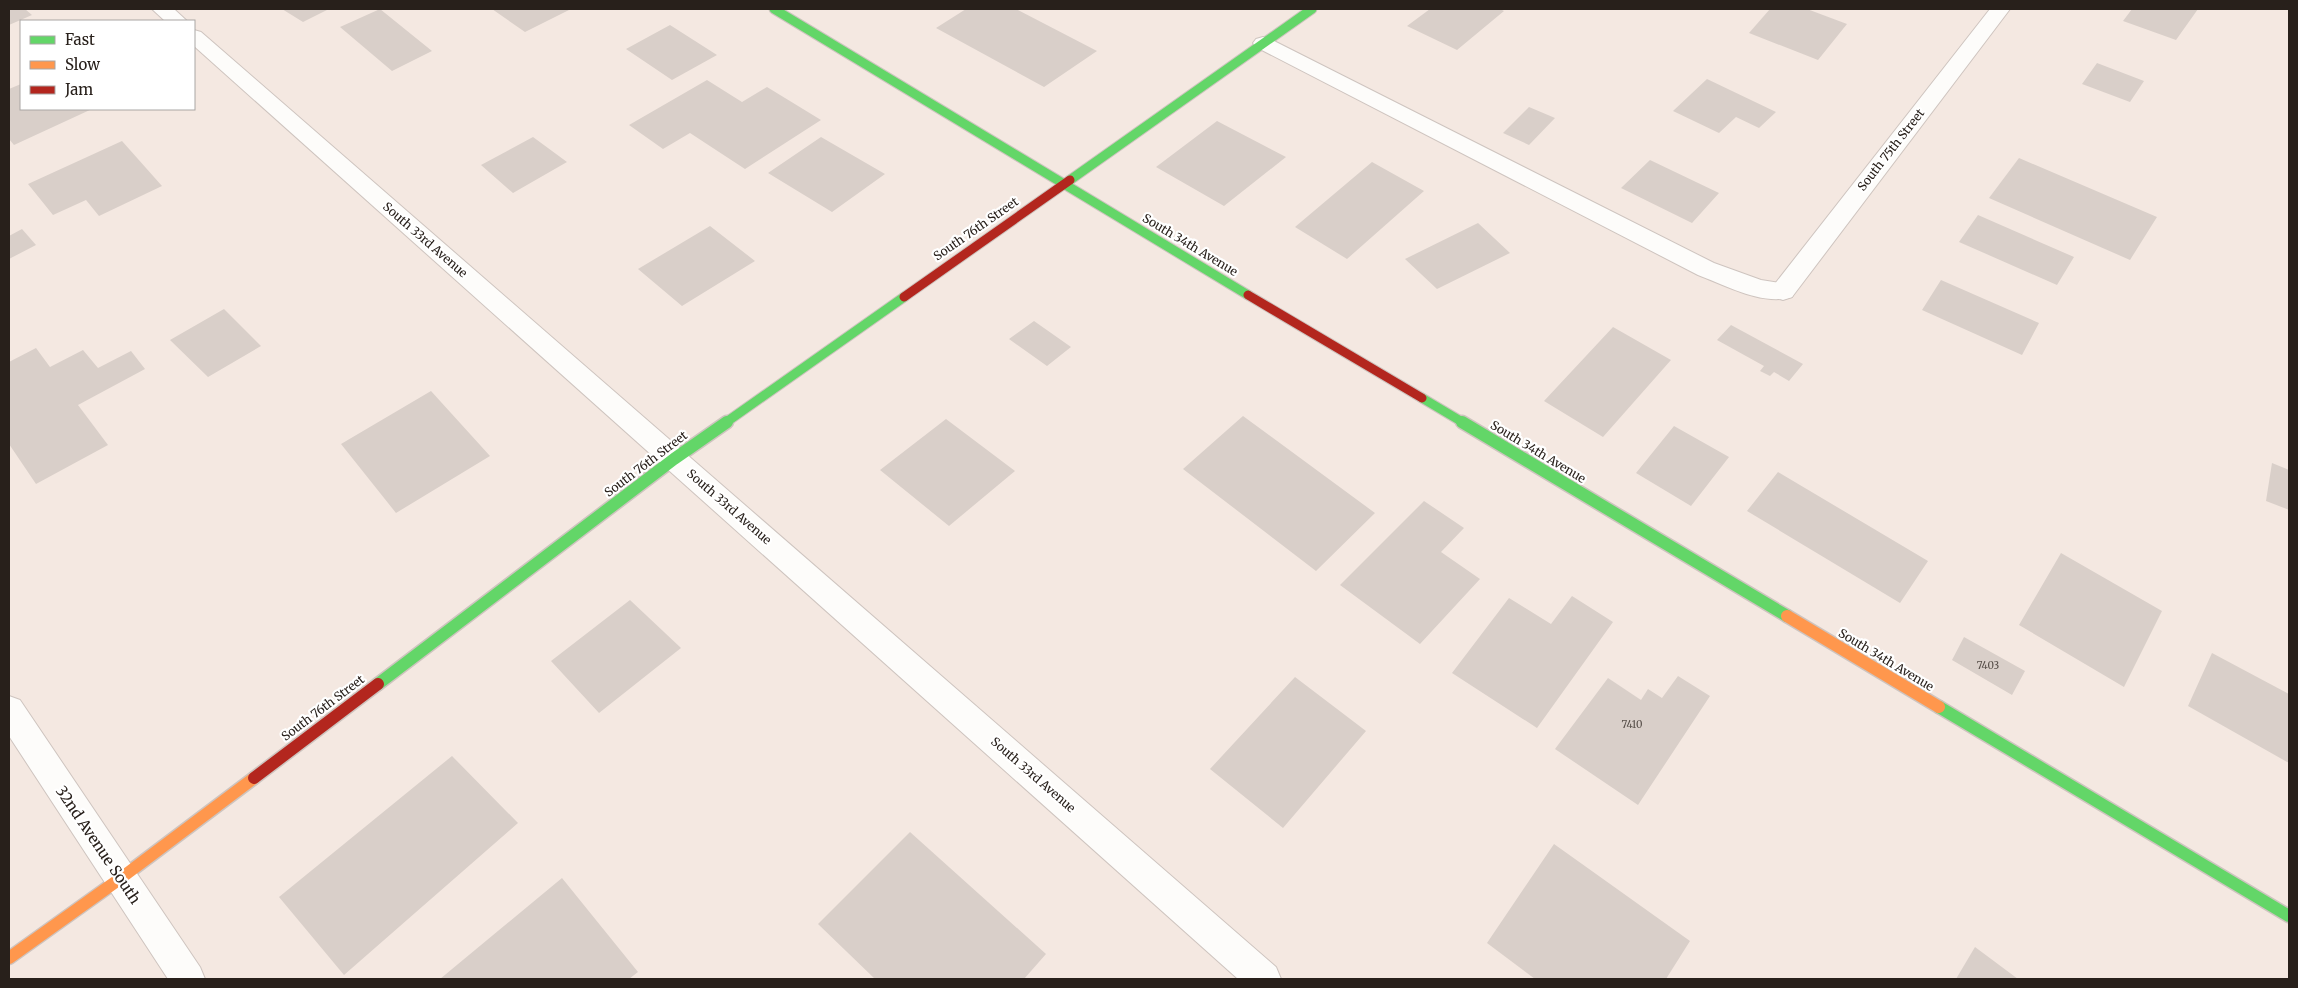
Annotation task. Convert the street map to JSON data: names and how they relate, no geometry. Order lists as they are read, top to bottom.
{
  "streets": {
    "street": [
      "South 75th Street",
      "South 76th Street",
      "South 33rd Avenue",
      "South 34th Avenue",
      "32nd Avenue South"
    ]
  },
  "crossings": [
    ["South 75th Street", "South 76th Street"],
    ["South 76th Street", "South 33rd Avenue"],
    ["South 76th Street", "South 34th Avenue"],
    ["South 76th Street", "32nd Avenue South"]
  ],
  "house_numbers": ["7403", "7410"],
  "legend": ["Fast", "Slow", "Jam"]
}
